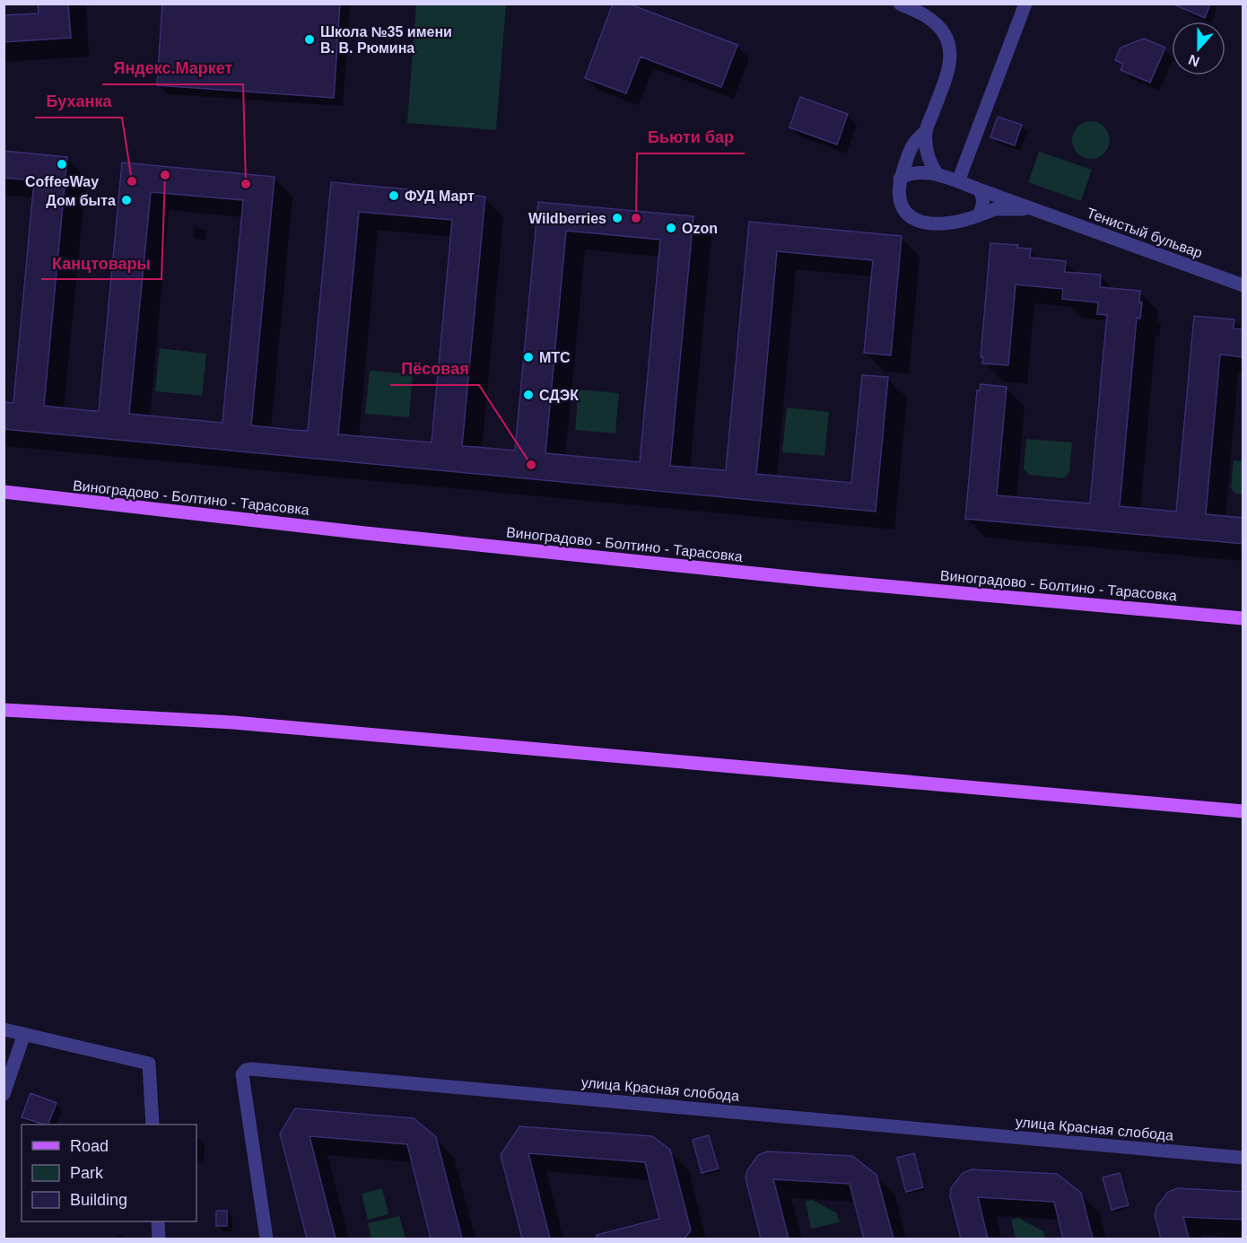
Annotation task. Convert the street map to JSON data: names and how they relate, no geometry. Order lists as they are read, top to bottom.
{
  "streets": {
    "main road": ["Виноградово - Болтино - Тарасовка"],
    "street": ["Тенистый бульвар", "улица Красная слобода"]
  },
  "places": [
    "Школа №35 имени В. В. Рюмина",
    "CoffeeWay",
    "Канцтовары",
    "Буханка",
    "Яндекс.Маркет",
    "ФУД Март",
    "Дом быта",
    "Wildberries",
    "Бьюти бар",
    "Ozon",
    "МТС",
    "СДЭК",
    "Пёсовая"
  ],
  "legend": ["Road", "Park", "Building"],
  "north": "bottom"
}
